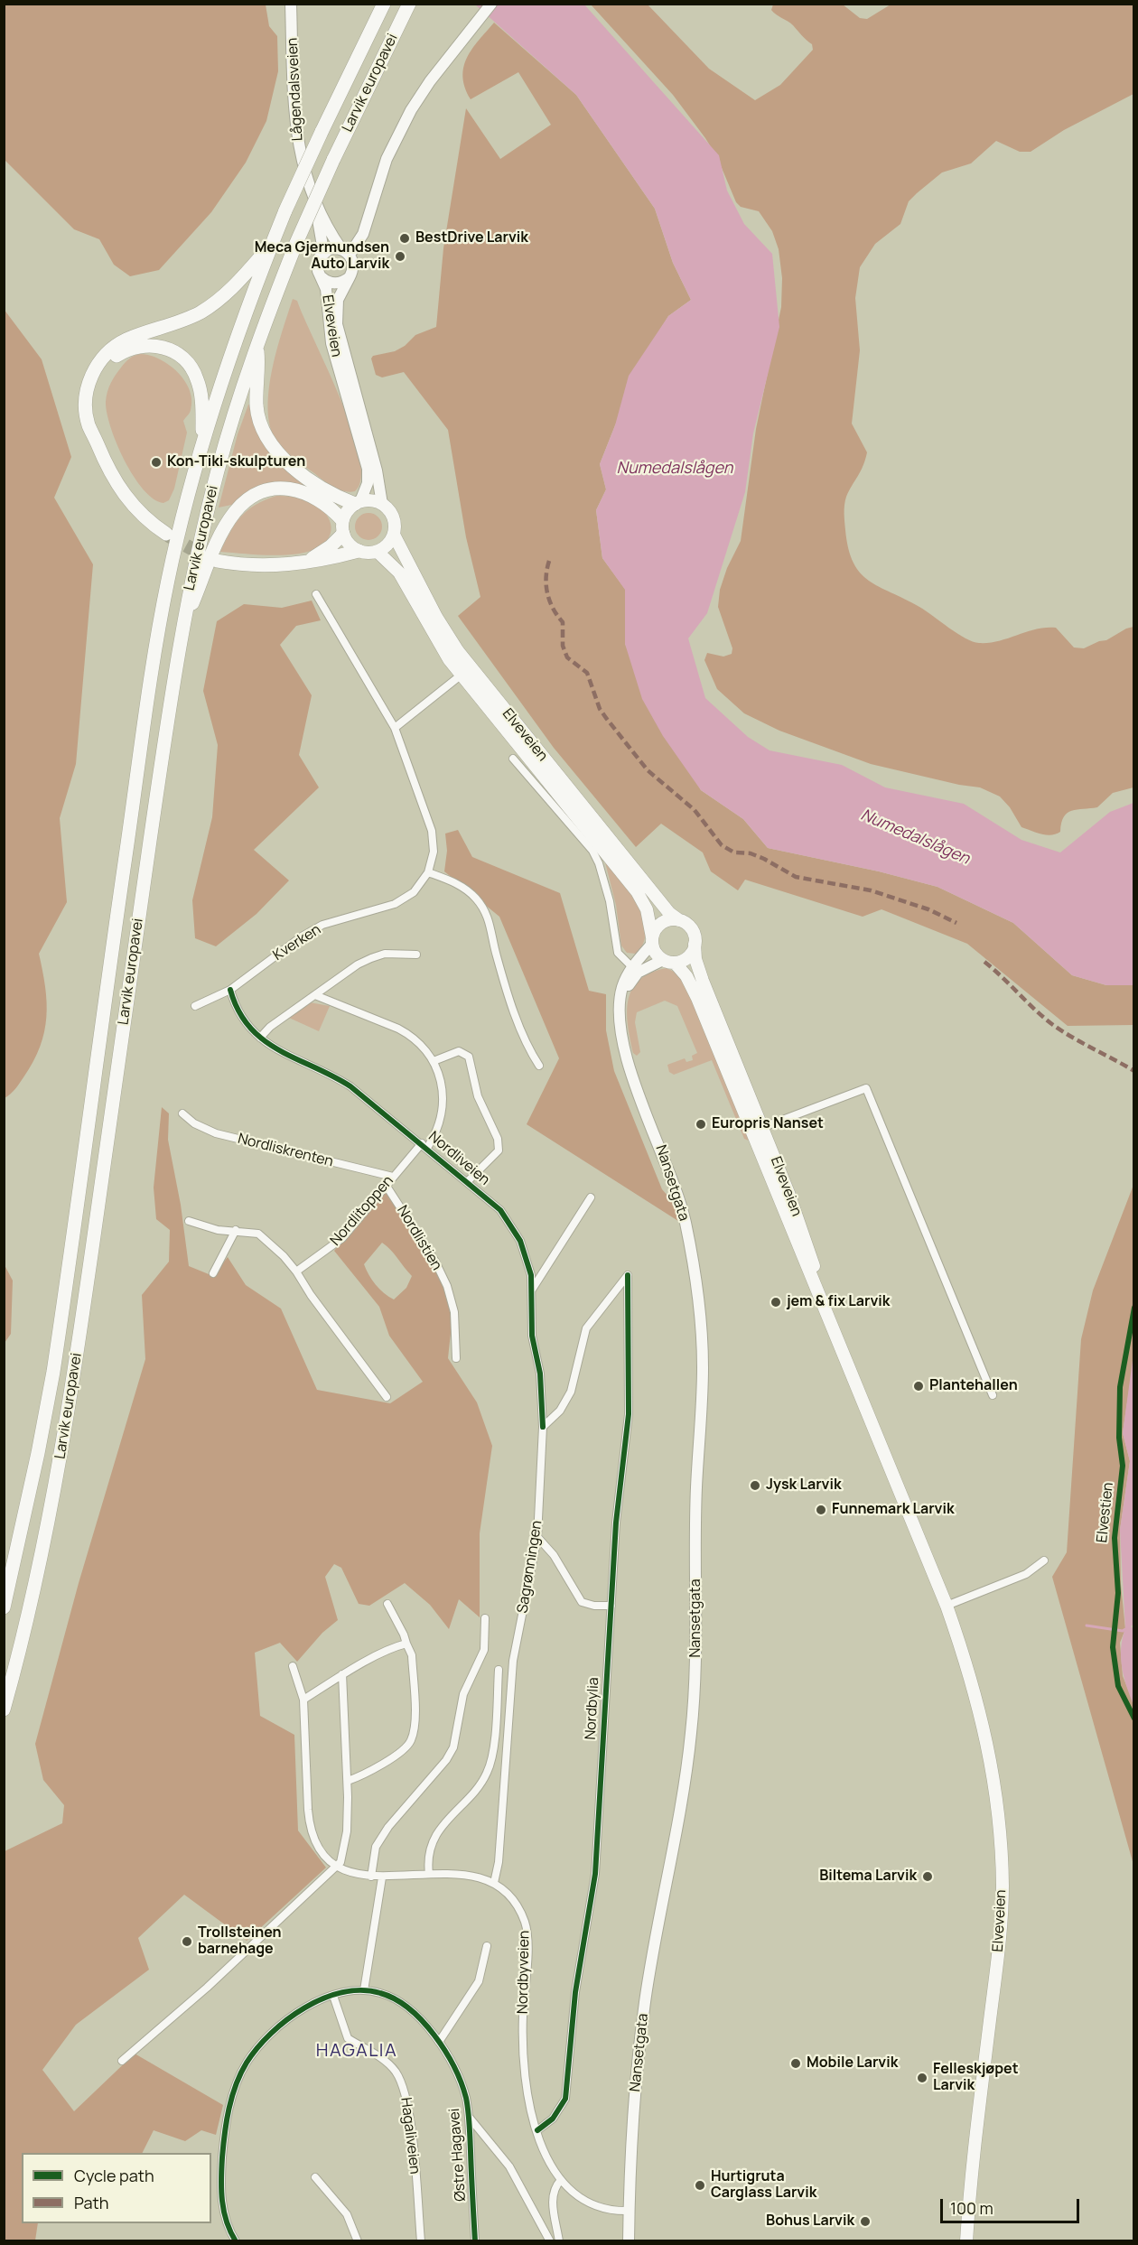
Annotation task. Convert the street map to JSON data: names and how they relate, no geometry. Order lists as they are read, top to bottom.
{
  "streets": {
    "highway": ["Larvik europavei", "Elveveien"],
    "main road": ["Lågendalsveien", "Nansetgata"],
    "street": [
      "Kverken",
      "Nordliskrenten",
      "Nordliveien",
      "Nordlitoppen",
      "Nordlistien",
      "Sagrønningen",
      "Nordbylia",
      "Nordbyveien",
      "Hagaliveien",
      "Østre Hagavei"
    ],
    "cycle path": ["Elvestien"]
  },
  "crossings": [
    ["Lågendalsveien", "Elveveien"],
    ["Elveveien", "Nansetgata"],
    ["Kverken", "Nordliveien"],
    ["Nordliskrenten", "Nordlitoppen"],
    ["Nordliveien", "Nordlitoppen"],
    ["Nordliveien", "Sagrønningen"],
    ["Nordliveien", "Nordbylia"],
    ["Nansetgata", "Nordbyveien"],
    ["Nordlitoppen", "Nordlistien"],
    ["Sagrønningen", "Nordbylia"],
    ["Sagrønningen", "Nordbyveien"],
    ["Nordbylia", "Nordbyveien"]
  ],
  "districts": ["HAGALIA"],
  "water": ["Numedalslågen"],
  "places": [
    "BestDrive Larvik",
    "Meca Gjermundsen Auto Larvik",
    "Kon-Tiki-skulpturen",
    "Europris Nanset",
    "jem & fix Larvik",
    "Plantehallen",
    "Jysk Larvik",
    "Funnemark Larvik",
    "Biltema Larvik",
    "Trollsteinen barnehage",
    "Mobile Larvik",
    "Felleskjøpet Larvik",
    "Hurtigruta Carglass Larvik",
    "Bohus Larvik"
  ],
  "legend": ["Cycle path", "Path"],
  "scale_bar": "100 m"
}
